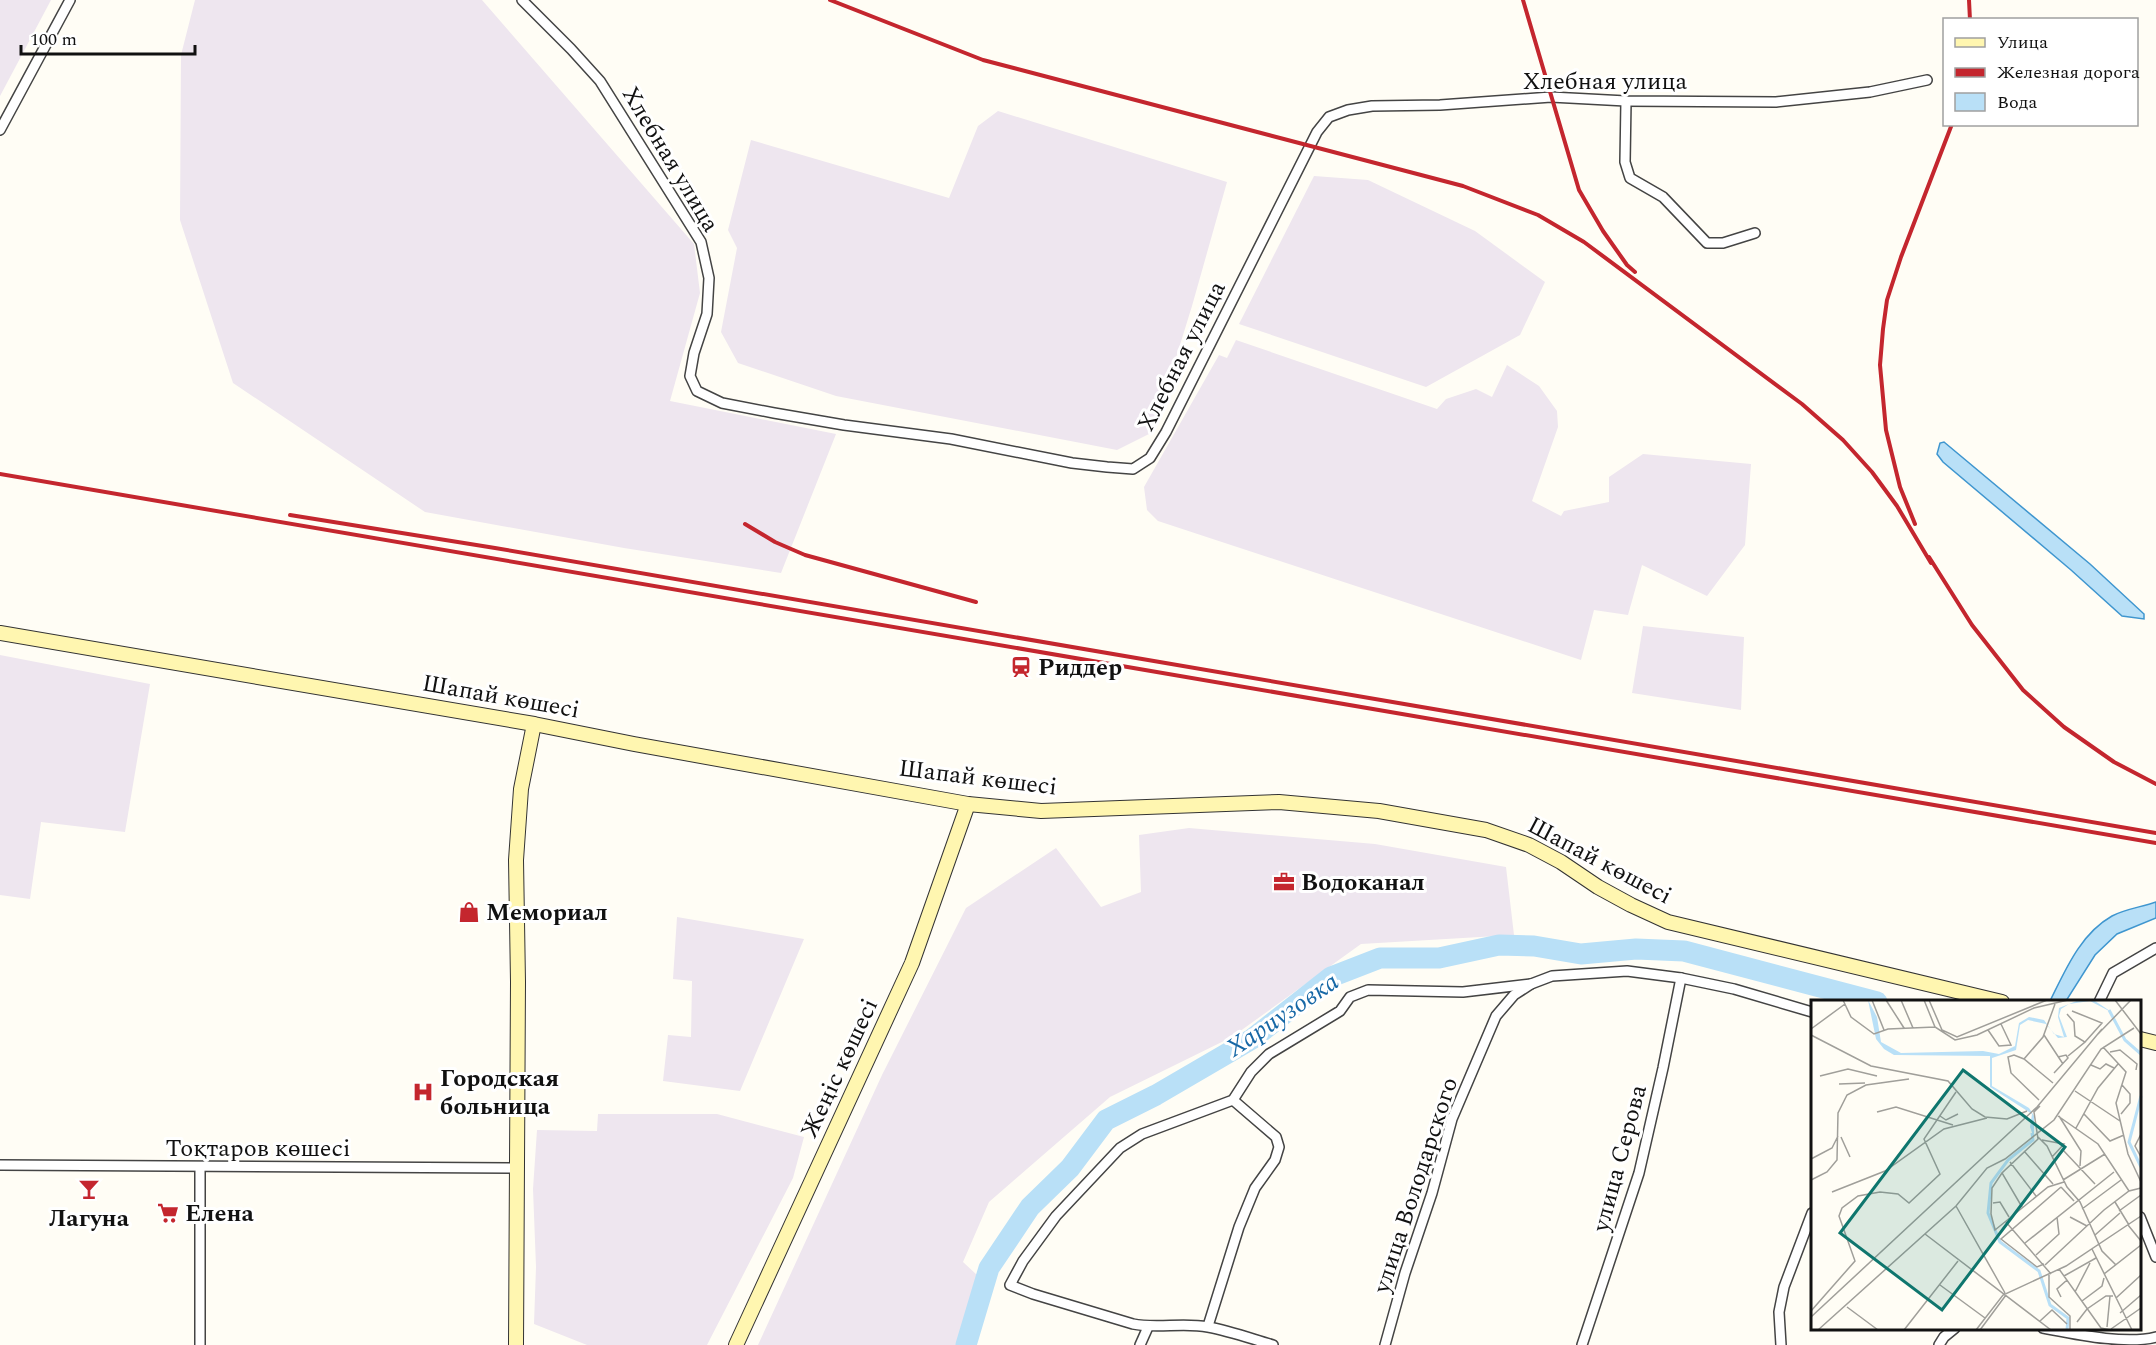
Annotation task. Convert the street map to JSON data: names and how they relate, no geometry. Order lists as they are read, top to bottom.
{
  "streets": {
    "street": [
      "Хлебная улица",
      "Шапай көшесі",
      "Жеңіс көшесі",
      "Тоқтаров көшесі",
      "улица Серова",
      "улица Володарского"
    ]
  },
  "crossings": [
    ["Шапай көшесі", "Жеңіс көшесі"],
    ["улица Серова", "улица Володарского"]
  ],
  "water": ["Хариузовка"],
  "places": {
    "station": ["Риддер"],
    "office": ["Водоканал"],
    "shop": ["Мемориал"],
    "hospital": ["Городская больница"],
    "bar": ["Лагуна"],
    "supermarket": ["Елена"]
  },
  "legend": ["Улица", "Железная дорога", "Вода"],
  "scale_bar": "100 m"
}
